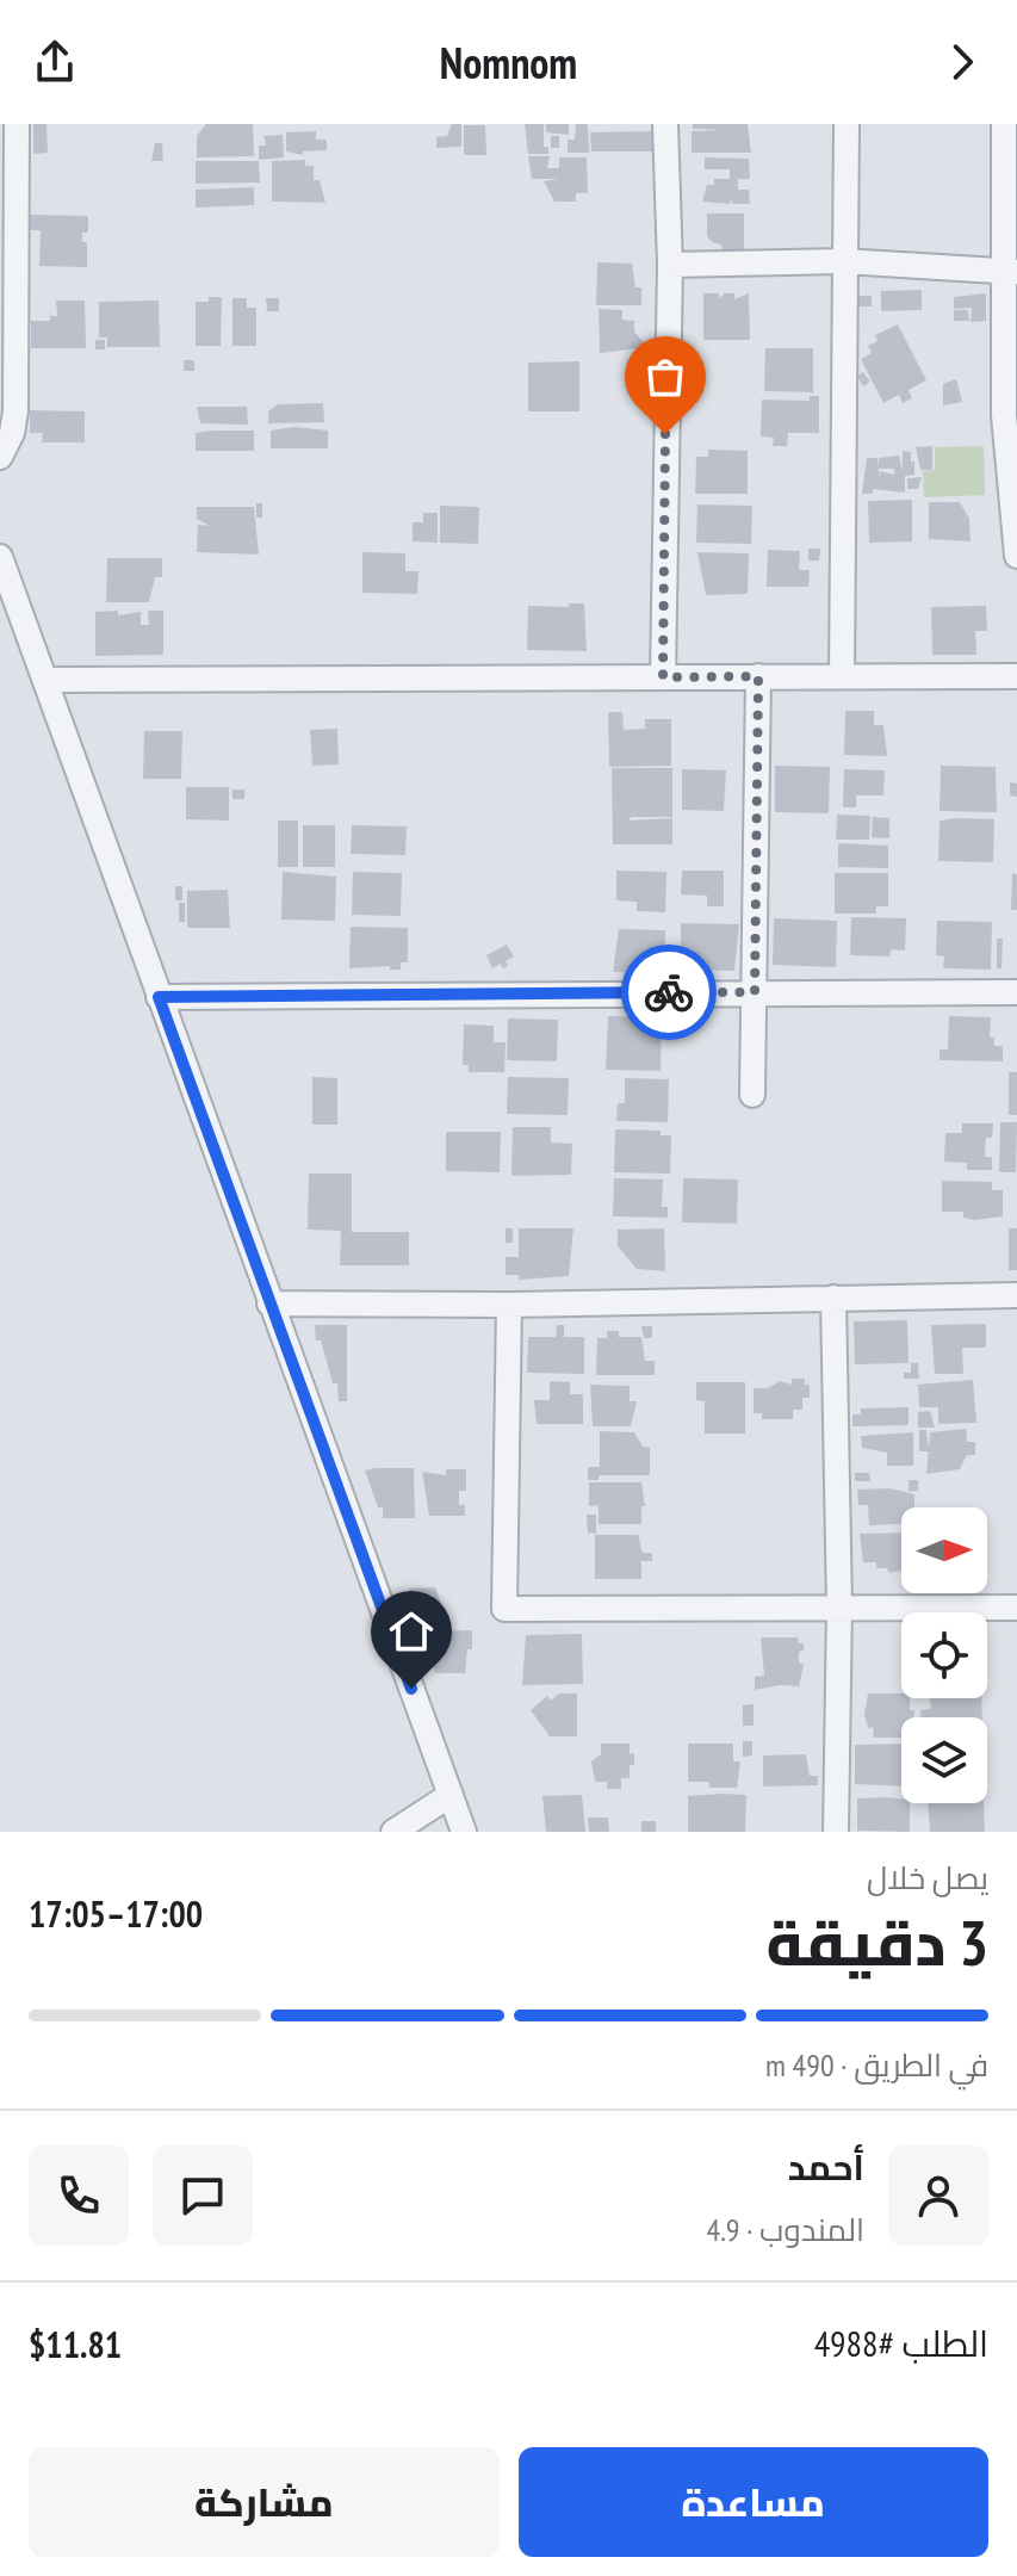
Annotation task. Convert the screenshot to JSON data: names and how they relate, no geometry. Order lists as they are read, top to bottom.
{
  "north": "right",
  "page": {
    "header": "Nomnom",
    "heading": ["3 دقيقة", "يصل خلال", "17:00–17:05"],
    "panel": [
      "أحمد",
      "المندوب · 4.9",
      "الطلب #4988",
      "$11.81"
    ],
    "bar": "في الطريق · 490 m",
    "buttons": ["مساعدة", "مشاركة"]
  }
}
